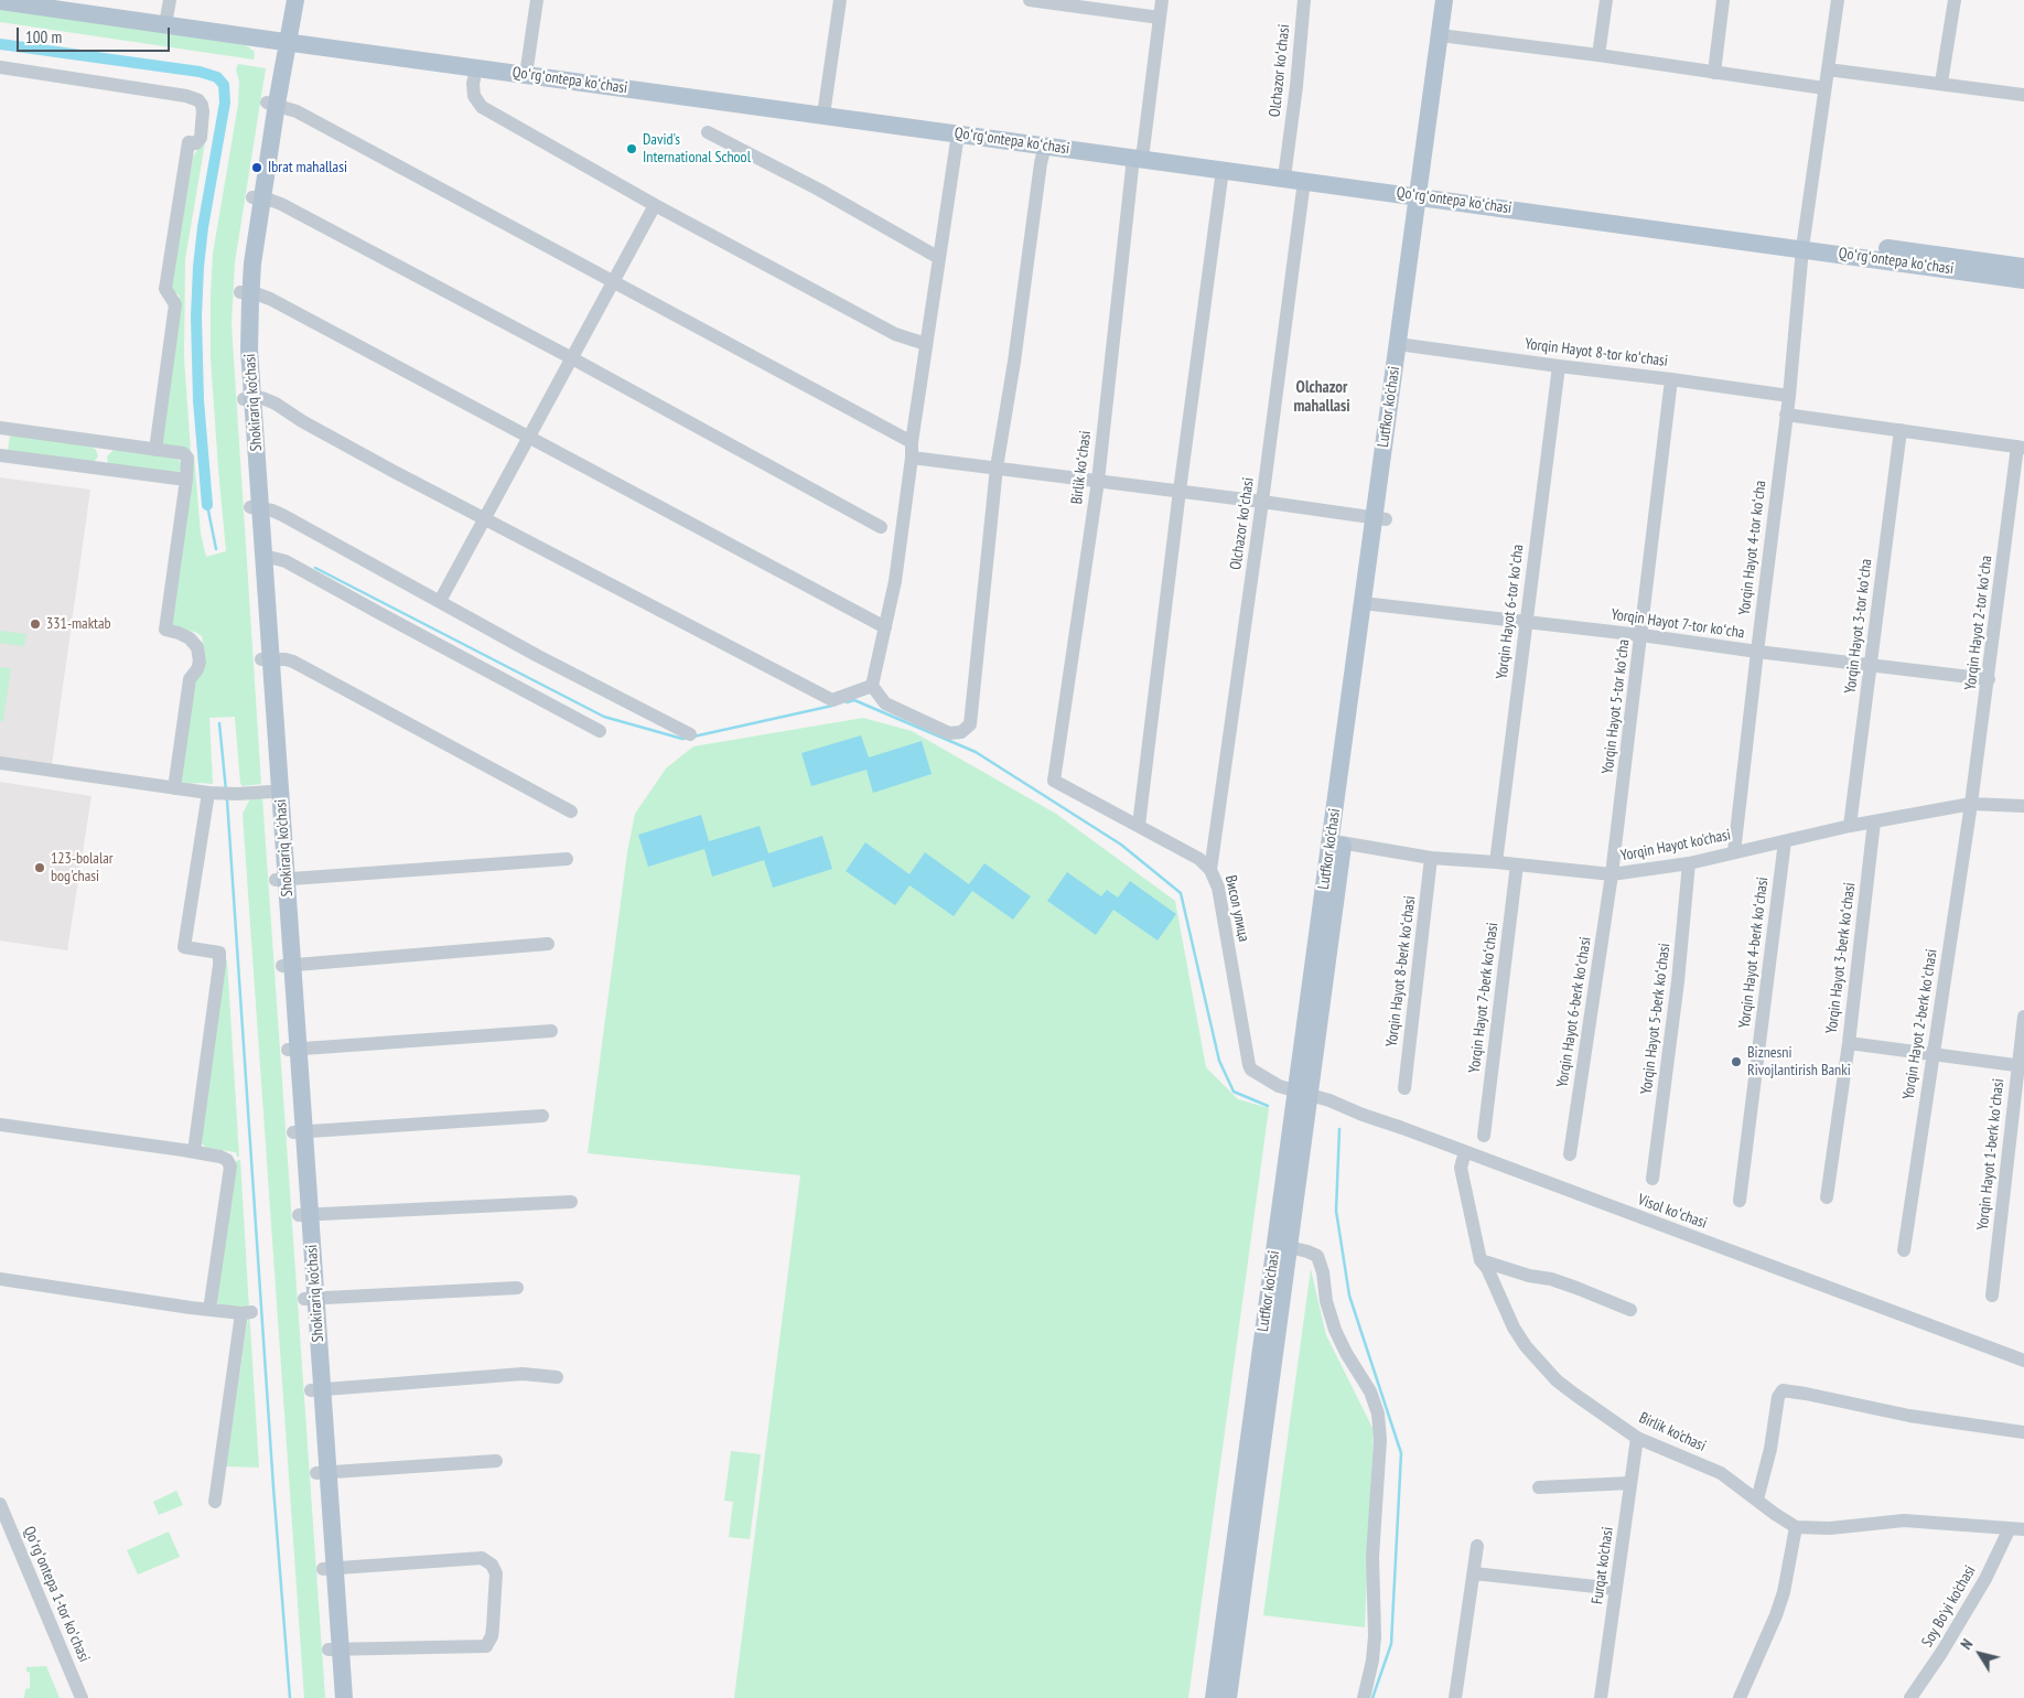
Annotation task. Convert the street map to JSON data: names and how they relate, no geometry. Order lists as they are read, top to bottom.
{
  "streets": {
    "main road": ["Qoʻrgʻontepa koʻchasi", "Shokirariq ko'chasi", "Lutfkor ko'chasi"],
    "street": [
      "Olchazor koʻchasi",
      "Yorqin Hayot 8-tor koʻchasi",
      "Birlik koʻchasi",
      "Yorqin Hayot 4-tor koʻcha",
      "Yorqin Hayot 6-tor koʻcha",
      "Yorqin Hayot 2-tor koʻcha",
      "Yorqin Hayot 7-tor koʻcha",
      "Yorqin Hayot 3-tor koʻcha",
      "Yorqin Hayot 5-tor koʻcha",
      "Yorqin Hayot ko'chasi",
      "Висол улица",
      "Yorqin Hayot 4-berk koʻchasi",
      "Yorqin Hayot 3-berk koʻchasi",
      "Yorqin Hayot 8-berk koʻchasi",
      "Yorqin Hayot 7-berk koʻchasi",
      "Yorqin Hayot 6-berk koʻchasi",
      "Yorqin Hayot 5-berk koʻchasi",
      "Yorqin Hayot 2-berk koʻchasi",
      "Yorqin Hayot 1-berk koʻchasi",
      "Visol koʻchasi",
      "Birlik ko'chasi",
      "Furqat ko'chasi",
      "Qoʻrgʻontepa 1-tor koʻchasi",
      "Soy Bo'yi ko'chasi"
    ]
  },
  "crossings": [
    ["Olchazor koʻchasi", "Qoʻrgʻontepa koʻchasi"],
    ["Olchazor koʻchasi", "Висол улица"],
    ["Qoʻrgʻontepa koʻchasi", "Shokirariq ko'chasi"],
    ["Qoʻrgʻontepa koʻchasi", "Lutfkor ko'chasi"],
    ["Qoʻrgʻontepa koʻchasi", "Birlik koʻchasi"],
    ["Qoʻrgʻontepa koʻchasi", "Yorqin Hayot 4-tor koʻcha"],
    ["Yorqin Hayot 8-tor koʻchasi", "Lutfkor ko'chasi"],
    ["Yorqin Hayot 8-tor koʻchasi", "Yorqin Hayot 4-tor koʻcha"],
    ["Yorqin Hayot 8-tor koʻchasi", "Yorqin Hayot 6-tor koʻcha"],
    ["Yorqin Hayot 8-tor koʻchasi", "Yorqin Hayot 5-tor koʻcha"],
    ["Lutfkor ko'chasi", "Yorqin Hayot 7-tor koʻcha"],
    ["Lutfkor ko'chasi", "Yorqin Hayot ko'chasi"],
    ["Lutfkor ko'chasi", "Висол улица"],
    ["Lutfkor ko'chasi", "Visol koʻchasi"],
    ["Birlik koʻchasi", "Висол улица"],
    ["Yorqin Hayot 4-tor koʻcha", "Yorqin Hayot 7-tor koʻcha"],
    ["Yorqin Hayot 4-tor koʻcha", "Yorqin Hayot ko'chasi"],
    ["Yorqin Hayot 6-tor koʻcha", "Yorqin Hayot 7-tor koʻcha"],
    ["Yorqin Hayot 6-tor koʻcha", "Yorqin Hayot ko'chasi"],
    ["Yorqin Hayot 2-tor koʻcha", "Yorqin Hayot 7-tor koʻcha"],
    ["Yorqin Hayot 2-tor koʻcha", "Yorqin Hayot ko'chasi"],
    ["Yorqin Hayot 2-tor koʻcha", "Yorqin Hayot 2-berk koʻchasi"],
    ["Yorqin Hayot 7-tor koʻcha", "Yorqin Hayot 3-tor koʻcha"],
    ["Yorqin Hayot 7-tor koʻcha", "Yorqin Hayot 5-tor koʻcha"],
    ["Yorqin Hayot 3-tor koʻcha", "Yorqin Hayot ko'chasi"],
    ["Yorqin Hayot 5-tor koʻcha", "Yorqin Hayot ko'chasi"],
    ["Yorqin Hayot 5-tor koʻcha", "Yorqin Hayot 6-berk koʻchasi"],
    ["Yorqin Hayot ko'chasi", "Yorqin Hayot 4-berk koʻchasi"],
    ["Yorqin Hayot ko'chasi", "Yorqin Hayot 3-berk koʻchasi"],
    ["Yorqin Hayot ko'chasi", "Yorqin Hayot 8-berk koʻchasi"],
    ["Yorqin Hayot ko'chasi", "Yorqin Hayot 7-berk koʻchasi"],
    ["Yorqin Hayot ko'chasi", "Yorqin Hayot 6-berk koʻchasi"],
    ["Yorqin Hayot ko'chasi", "Yorqin Hayot 5-berk koʻchasi"],
    ["Yorqin Hayot ko'chasi", "Yorqin Hayot 2-berk koʻchasi"],
    ["Висол улица", "Visol koʻchasi"],
    ["Visol koʻchasi", "Birlik ko'chasi"],
    ["Birlik ko'chasi", "Furqat ko'chasi"]
  ],
  "districts": ["Olchazor mahallasi"],
  "places": [
    "David's International School",
    "Ibrat mahallasi",
    "331-maktab",
    "123-bolalar bog'chasi",
    "Biznesni Rivojlantirish Banki"
  ],
  "scale_bar": "100 m",
  "north": "top left"
}
